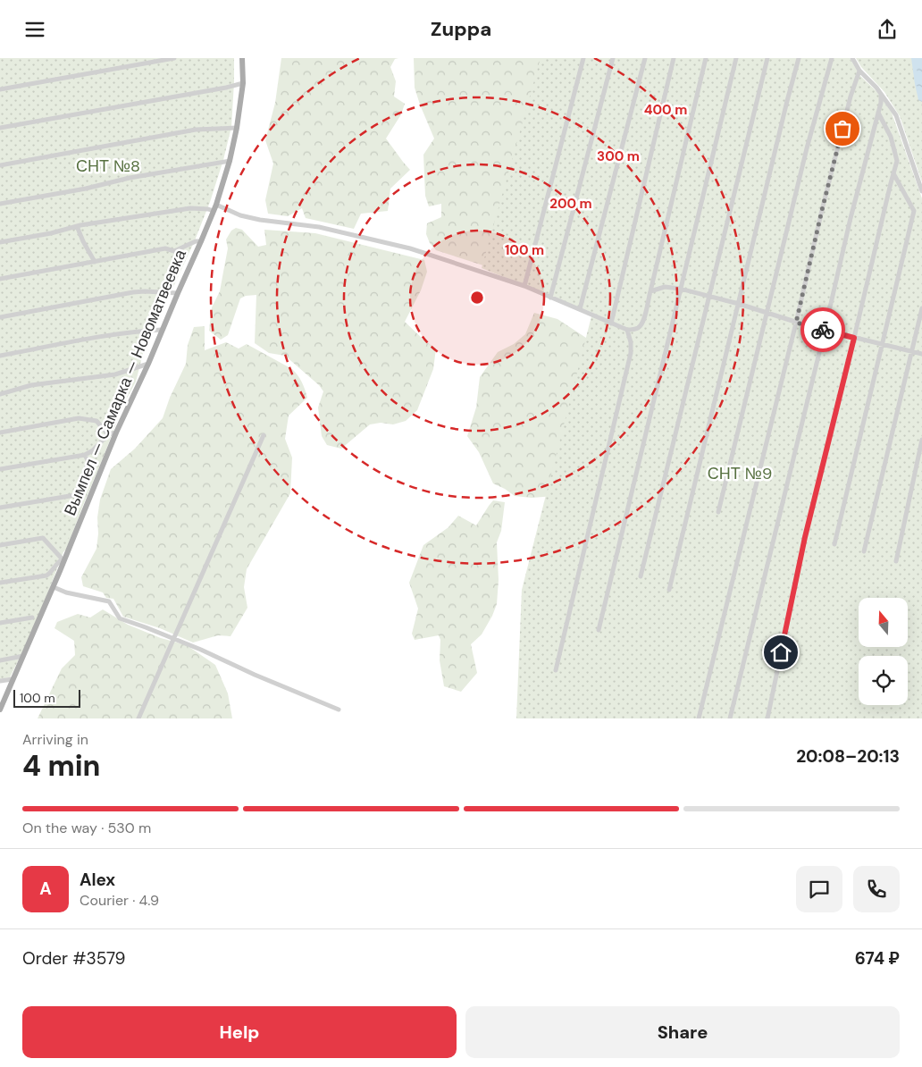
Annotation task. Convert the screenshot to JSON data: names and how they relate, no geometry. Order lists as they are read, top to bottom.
{
  "streets": {
    "main road": ["Вымпел — Самарка — Новоматвеевка"]
  },
  "parks": ["СНТ №8", "СНТ №9"],
  "scale_bar": "100 m",
  "north": "top",
  "page": {
    "header": "Zuppa",
    "scale": "100 m",
    "heading": ["4 min", "Arriving in", "20:08–20:13"],
    "panel": [
      "Alex",
      "Courier · 4.9",
      "Order #3579",
      "674 ₽"
    ],
    "bar": "On the way · 530 m",
    "round": "A",
    "buttons": ["Help", "Share"]
  },
  "rings": [
    "400 m",
    "300 m",
    "200 m",
    "100 m"
  ]
}
